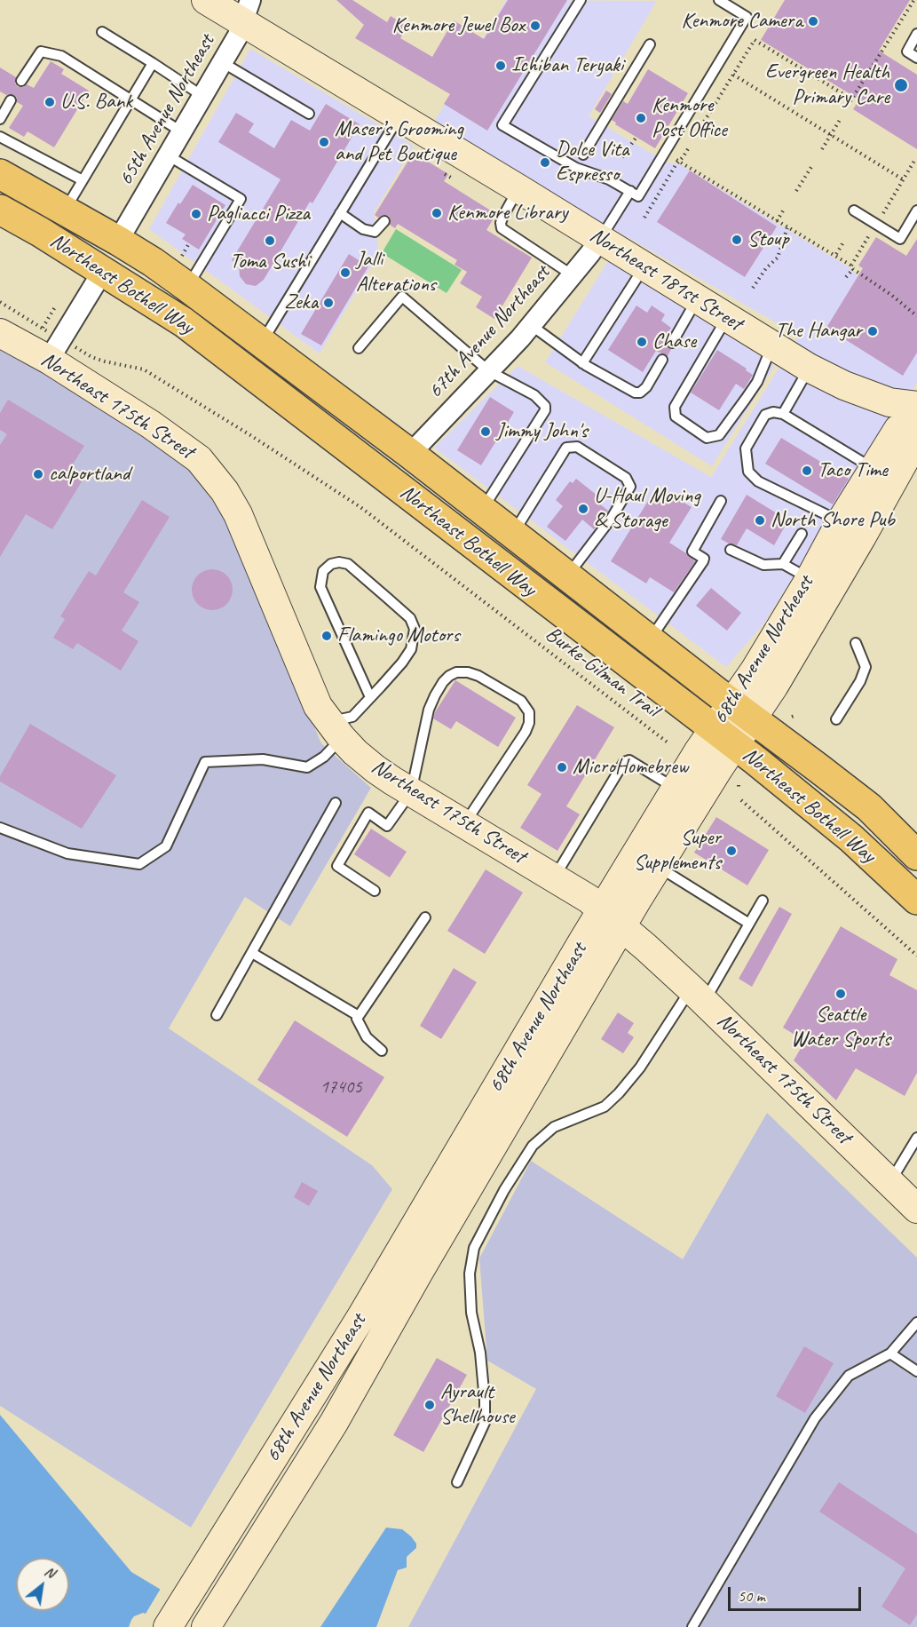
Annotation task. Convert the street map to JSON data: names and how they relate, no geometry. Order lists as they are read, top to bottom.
{
  "streets": {
    "main road": ["Northeast Bothell Way"],
    "street": [
      "65th Avenue Northeast",
      "Northeast 181st Street",
      "67th Avenue Northeast",
      "Northeast 175th Street",
      "68th Avenue Northeast"
    ],
    "path": ["Burke-Gilman Trail"]
  },
  "crossings": [
    ["65th Avenue Northeast", "Northeast 181st Street"],
    ["65th Avenue Northeast", "Northeast Bothell Way"],
    ["Northeast 181st Street", "67th Avenue Northeast"],
    ["Northeast Bothell Way", "67th Avenue Northeast"],
    ["Northeast Bothell Way", "68th Avenue Northeast"],
    ["Northeast 175th Street", "68th Avenue Northeast"]
  ],
  "places": [
    "Kenmore Camera",
    "Kenmore Jewel Box",
    "Ichiban Teryaki",
    "Evergreen Health Primary Care",
    "U.S. Bank",
    "Kenmore Post Office",
    "Maser’s Grooming and Pet Boutique",
    "Dolce Vita Espresso",
    "Kenmore Library",
    "Pagliacci Pizza",
    "Stoup",
    "Toma Sushi",
    "Jalli Alterations",
    "Zeka",
    "The Hangar",
    "Chase",
    "Jimmy John's",
    "Taco Time",
    "calportland",
    "U-Haul Moving & Storage",
    "North Shore Pub",
    "Flamingo Motors",
    "MicroHomebrew",
    "Super Supplements",
    "Seattle Water Sports",
    "Ayrault Shellhouse"
  ],
  "house_numbers": ["17405"],
  "scale_bar": "50 m",
  "north": "top right"
}
